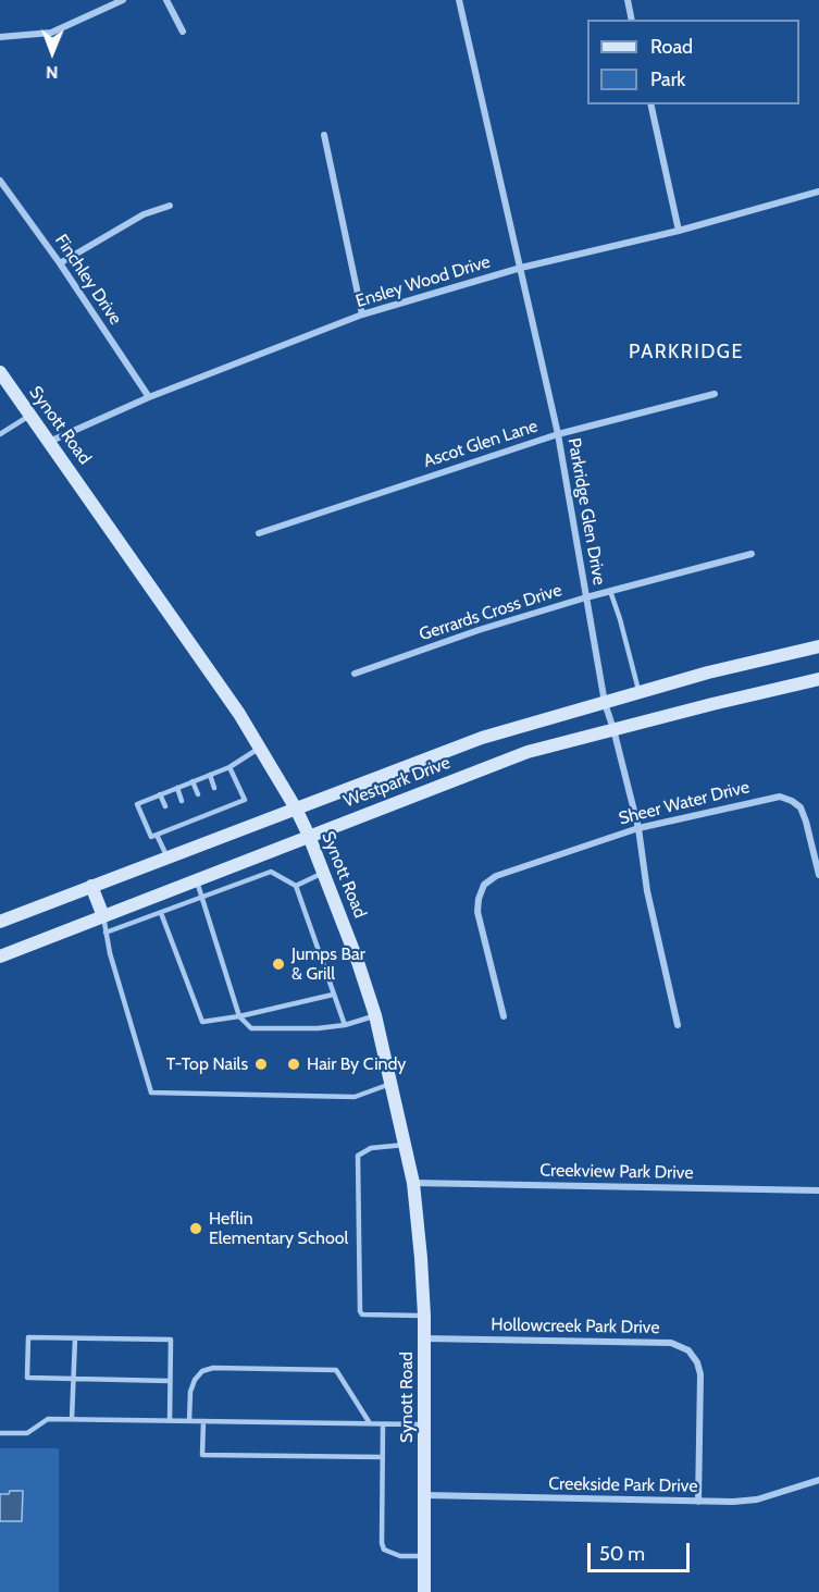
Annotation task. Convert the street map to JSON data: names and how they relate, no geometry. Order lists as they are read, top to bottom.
{
  "streets": {
    "main road": ["Synott Road", "Westpark Drive"],
    "street": [
      "Finchley Drive",
      "Ensley Wood Drive",
      "Ascot Glen Lane",
      "Parkridge Glen Drive",
      "Gerrards Cross Drive",
      "Sheer Water Drive",
      "Creekview Park Drive",
      "Hollowcreek Park Drive",
      "Creekside Park Drive"
    ]
  },
  "crossings": [
    ["Finchley Drive", "Ensley Wood Drive"],
    ["Ensley Wood Drive", "Synott Road"],
    ["Ensley Wood Drive", "Parkridge Glen Drive"],
    ["Synott Road", "Westpark Drive"],
    ["Synott Road", "Creekview Park Drive"],
    ["Synott Road", "Hollowcreek Park Drive"],
    ["Synott Road", "Creekside Park Drive"],
    ["Ascot Glen Lane", "Parkridge Glen Drive"],
    ["Parkridge Glen Drive", "Gerrards Cross Drive"],
    ["Parkridge Glen Drive", "Westpark Drive"],
    ["Parkridge Glen Drive", "Sheer Water Drive"],
    ["Hollowcreek Park Drive", "Creekside Park Drive"]
  ],
  "districts": ["PARKRIDGE"],
  "places": [
    "Jumps Bar & Grill",
    "T-Top Nails",
    "Hair By Cindy",
    "Heflin Elementary School"
  ],
  "legend": ["Road", "Park"],
  "scale_bar": "50 m",
  "north": "bottom"
}
